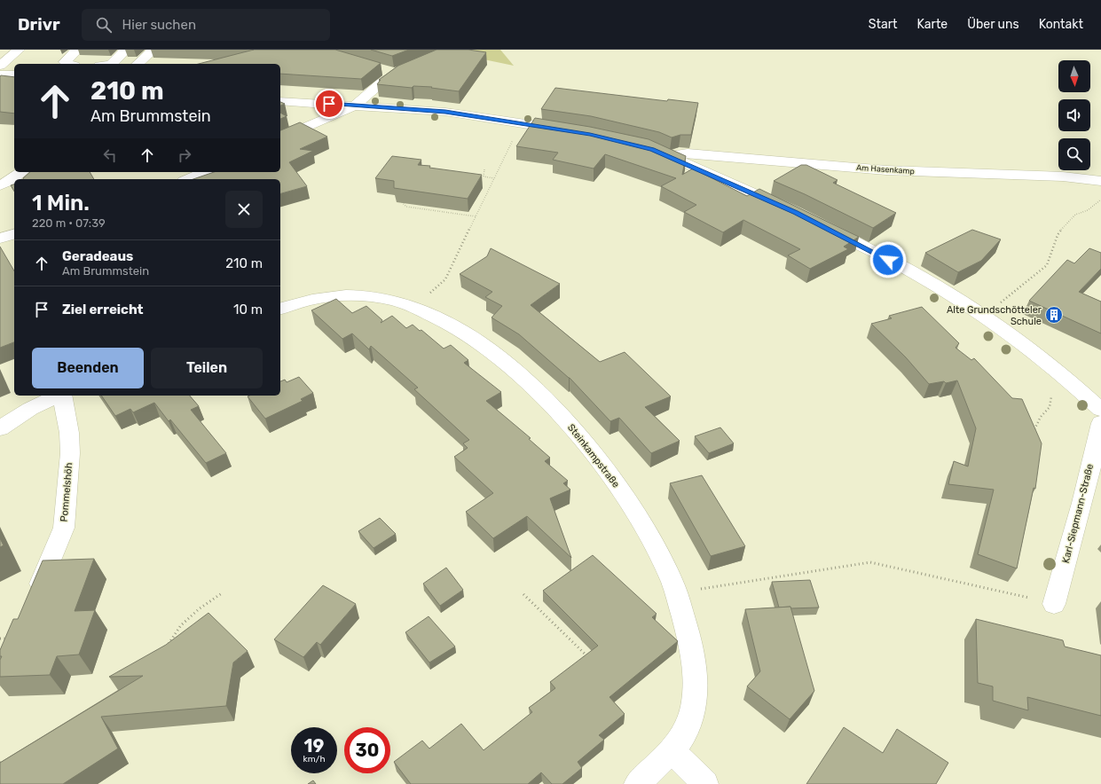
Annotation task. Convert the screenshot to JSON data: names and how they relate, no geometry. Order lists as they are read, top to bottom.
{
  "streets": {
    "street": [
      "Am Hasenkamp",
      "Steinkampstraße",
      "Pommelshöh",
      "Karl-Siepmann-Straße"
    ]
  },
  "places": {
    "building": ["Alte Grundschötteler Schule"]
  },
  "north": "bottom",
  "page": {
    "header": "Drivr",
    "search": "Hier suchen",
    "nav": [
      "Start",
      "Karte",
      "Über uns",
      "Kontakt"
    ],
    "turn": ["210 m", "Am Brummstein"],
    "heading": ["1 Min.", "220 m · 07:39"],
    "list": [
      {
        "name": "Geradeaus",
        "note": "Am Brummstein",
        "value": "210 m"
      },
      {
        "name": "Ziel erreicht",
        "value": "10 m"
      }
    ],
    "buttons": ["Beenden", "Teilen"],
    "speed": "19 km/h",
    "limit": "30"
  }
}
